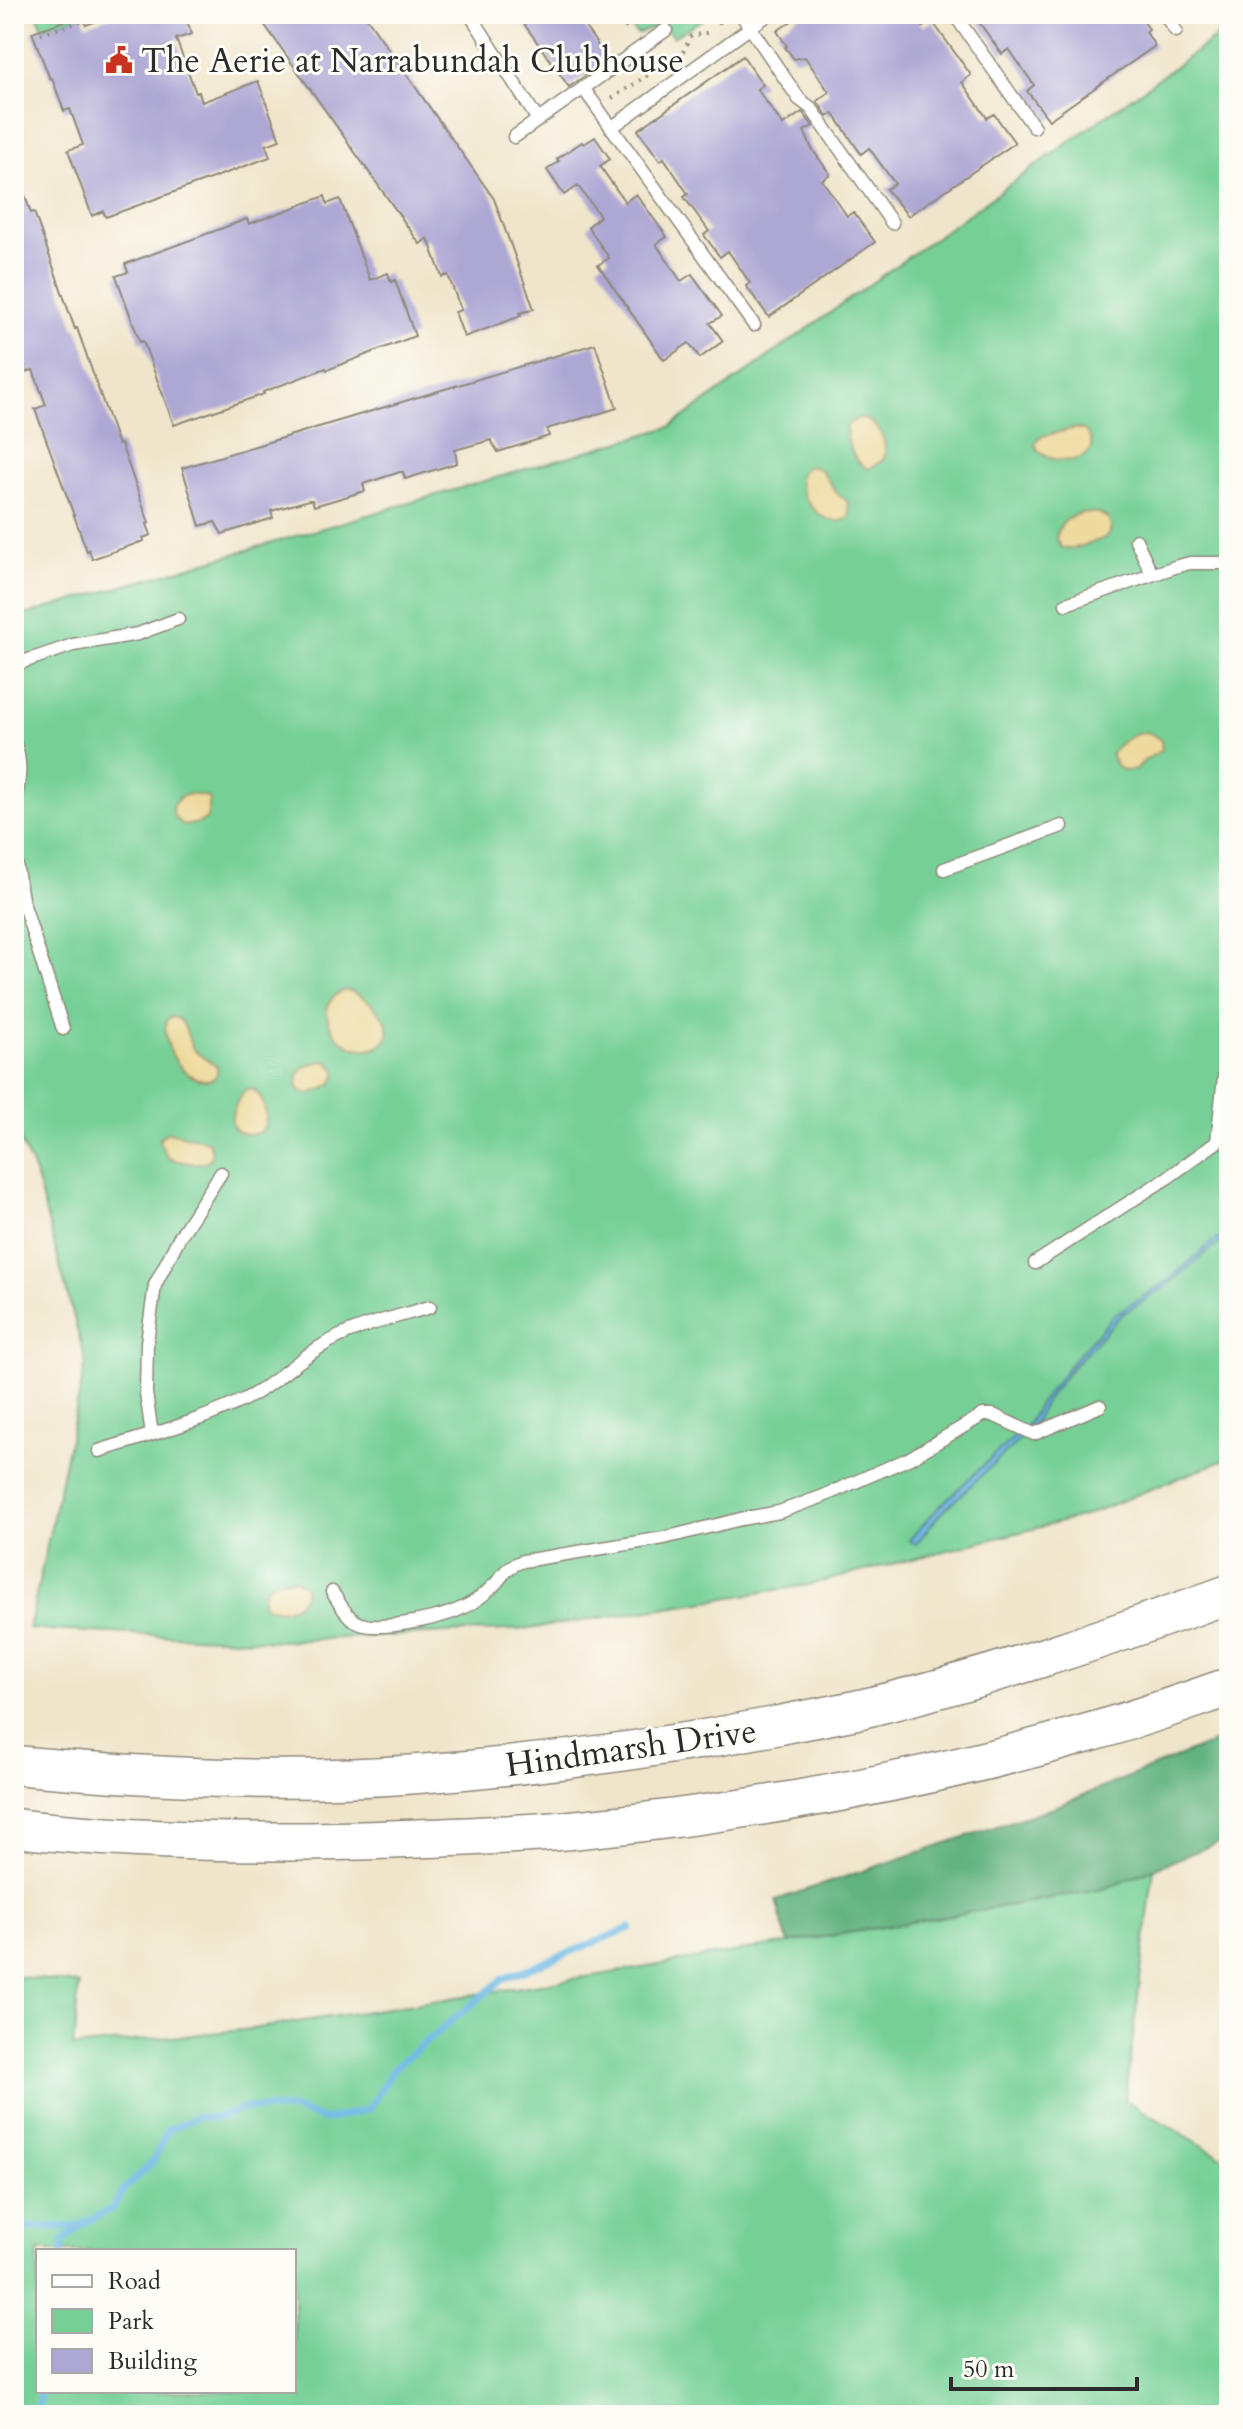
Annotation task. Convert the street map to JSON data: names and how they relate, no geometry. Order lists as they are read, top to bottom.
{
  "streets": {
    "main road": ["Hindmarsh Drive"]
  },
  "places": {
    "public building": ["The Aerie at Narrabundah Clubhouse"]
  },
  "legend": ["Road", "Park", "Building"],
  "scale_bar": "50 m"
}
